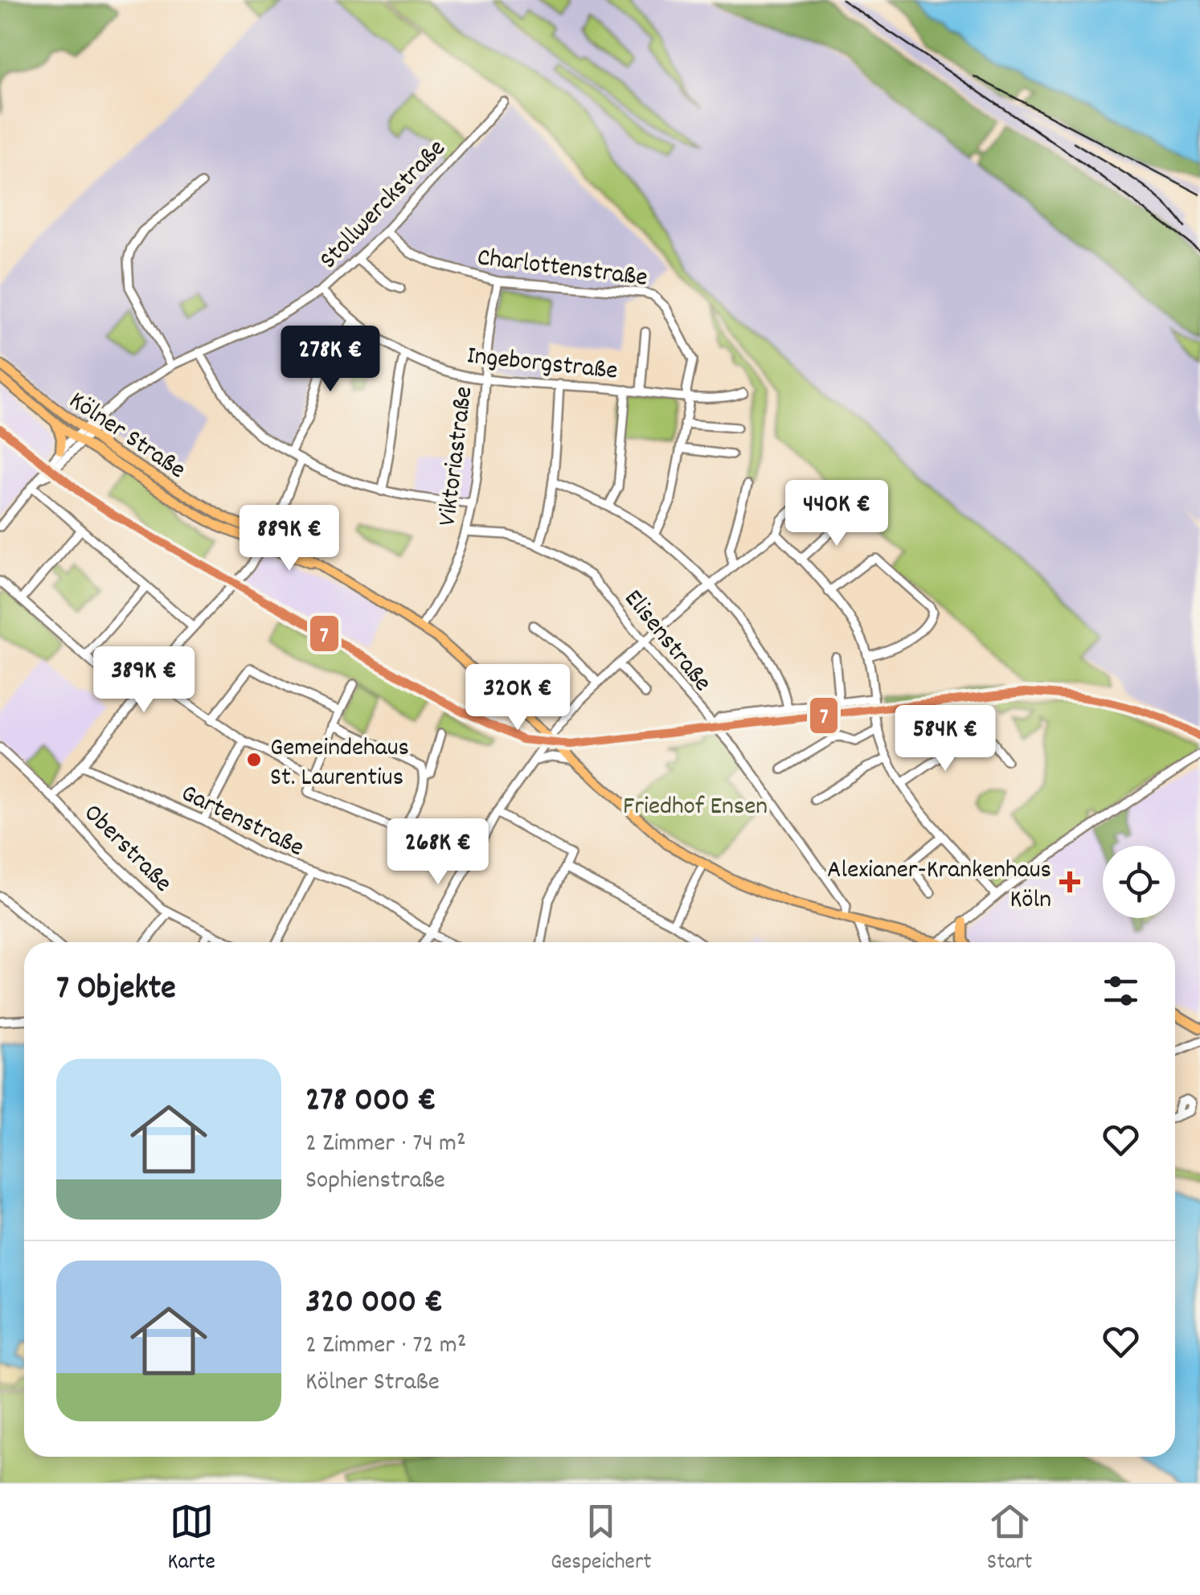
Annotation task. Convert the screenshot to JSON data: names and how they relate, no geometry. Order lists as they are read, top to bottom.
{
  "streets": {
    "main road": ["Kölner Straße"],
    "street": [
      "Stollwerckstraße",
      "Charlottenstraße",
      "Ingeborgstraße",
      "Viktoriastraße",
      "Elisenstraße",
      "Gartenstraße",
      "Oberstraße"
    ]
  },
  "crossings": [
    ["Stollwerckstraße", "Charlottenstraße"],
    ["Stollwerckstraße", "Ingeborgstraße"],
    ["Stollwerckstraße", "Kölner Straße"],
    ["Charlottenstraße", "Ingeborgstraße"],
    ["Charlottenstraße", "Viktoriastraße"],
    ["Ingeborgstraße", "Viktoriastraße"],
    ["Kölner Straße", "Viktoriastraße"],
    ["Kölner Straße", "Elisenstraße"],
    ["Viktoriastraße", "Elisenstraße"]
  ],
  "parks": ["Friedhof Ensen"],
  "places": {
    "other": ["Gemeindehaus St. Laurentius"],
    "health": ["Alexianer-Krankenhaus Köln"]
  },
  "lines": ["tram line 7"],
  "page": {
    "price": [
      "278K €",
      "440K €",
      "889K €",
      "389K €",
      "320K €",
      "584K €",
      "268K €"
    ],
    "heading": "7 Objekte",
    "list": [
      {
        "name": "278 000 €",
        "note": "2 Zimmer · 74 m² · Sophienstraße"
      },
      {
        "name": "320 000 €",
        "note": "2 Zimmer · 72 m² · Kölner Straße"
      }
    ],
    "tabs": ["Karte", "Gespeichert", "Start"]
  }
}
